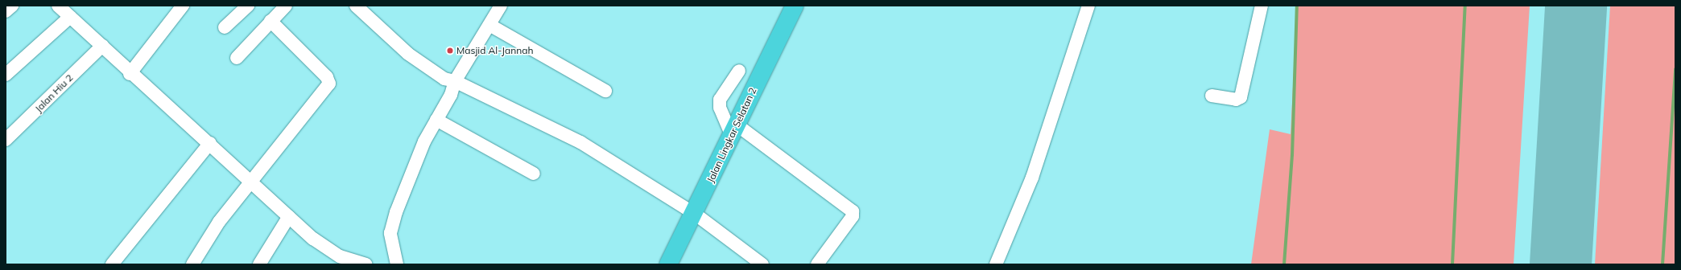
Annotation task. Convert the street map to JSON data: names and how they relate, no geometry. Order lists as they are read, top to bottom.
{
  "streets": {
    "highway": ["Jalan Lingkar Selatan 2"],
    "street": ["Jalan Hiu 2"]
  },
  "places": ["Masjid Al-Jannah"]
}
